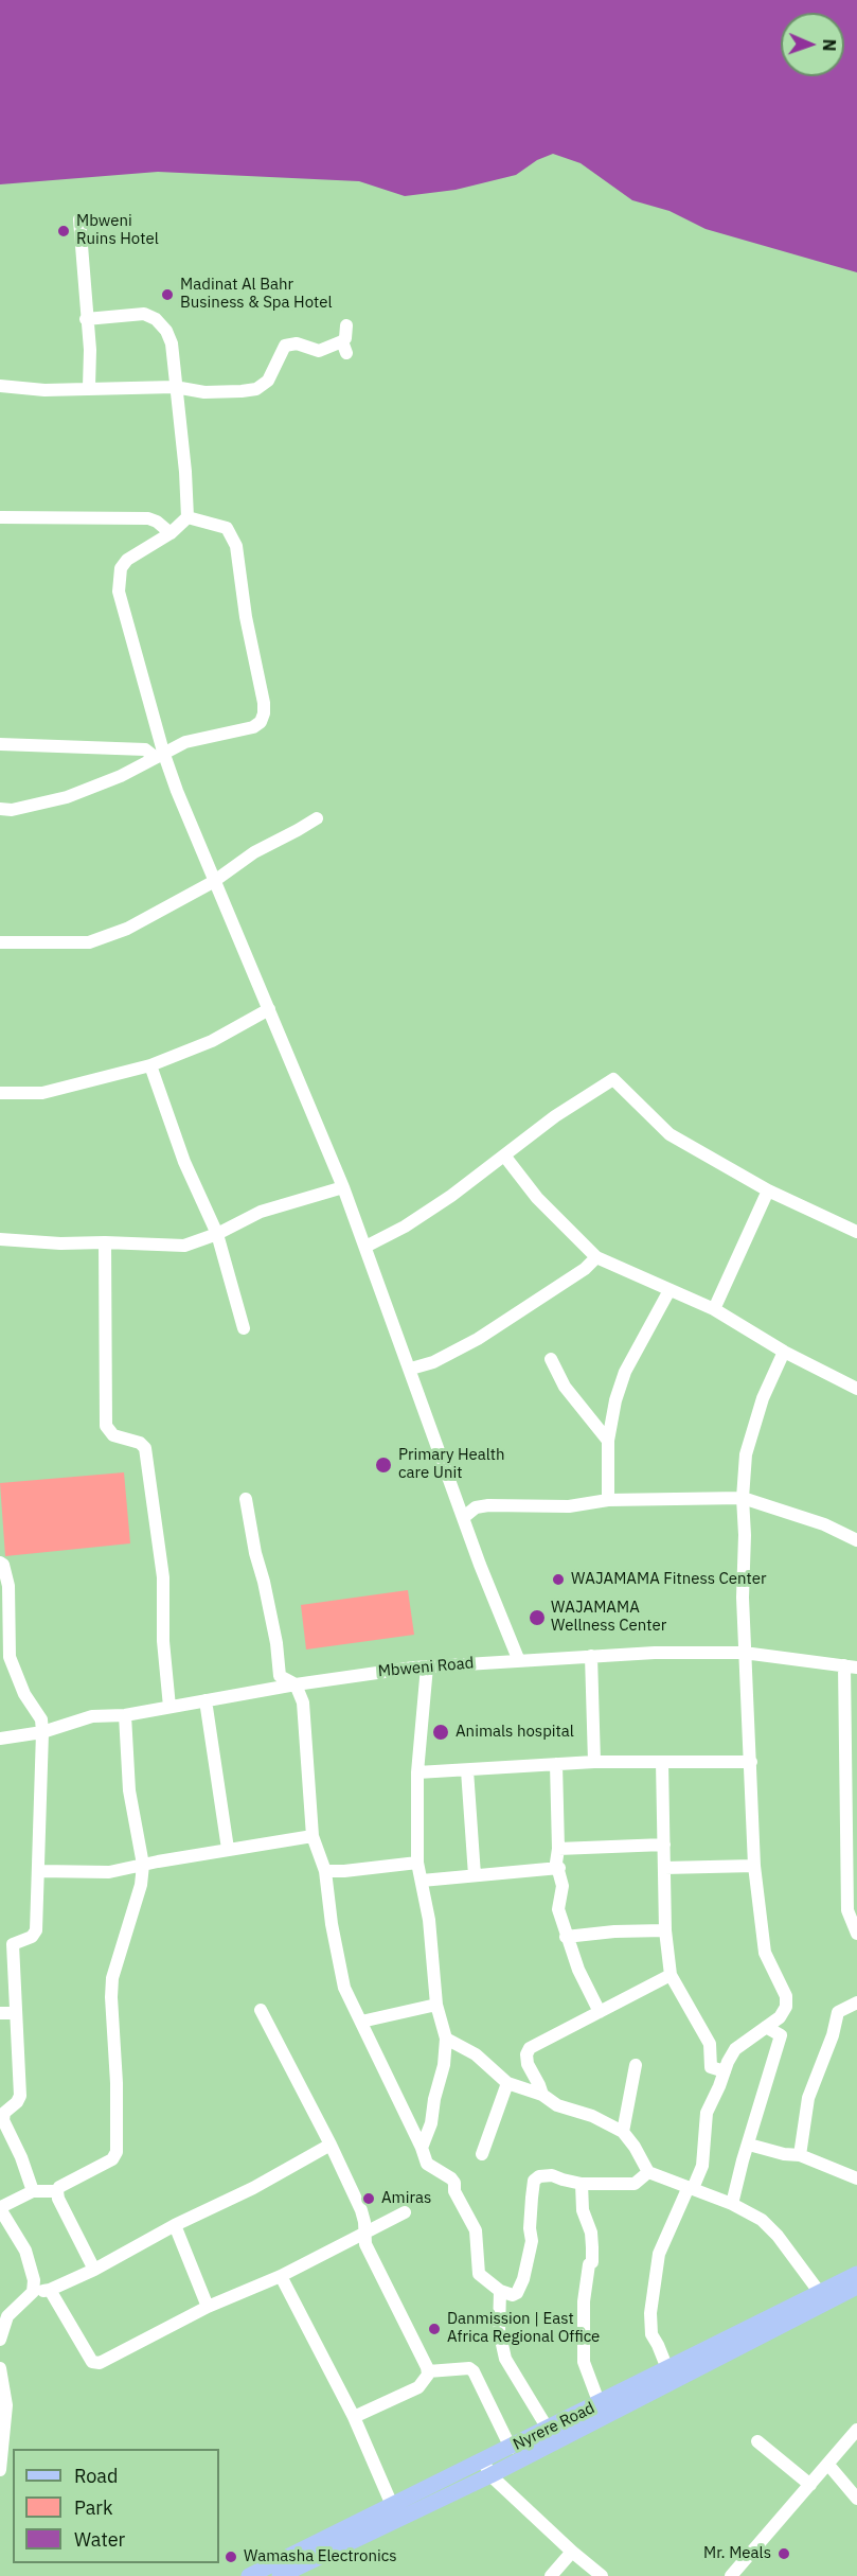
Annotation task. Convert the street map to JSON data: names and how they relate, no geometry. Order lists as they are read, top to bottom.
{
  "streets": {
    "main road": ["Nyrere Road"],
    "street": ["Mbweni Road"]
  },
  "places": [
    "Mbweni Ruins Hotel",
    "Madinat Al Bahr Business & Spa Hotel",
    "Primary Health care Unit",
    "WAJAMAMA Fitness Center",
    "WAJAMAMA Wellness Center",
    "Animals hospital",
    "Amiras",
    "Danmission | East Africa Regional Office",
    "Mr. Meals",
    "Wamasha Electronics"
  ],
  "legend": ["Road", "Park", "Water"],
  "north": "right"
}
